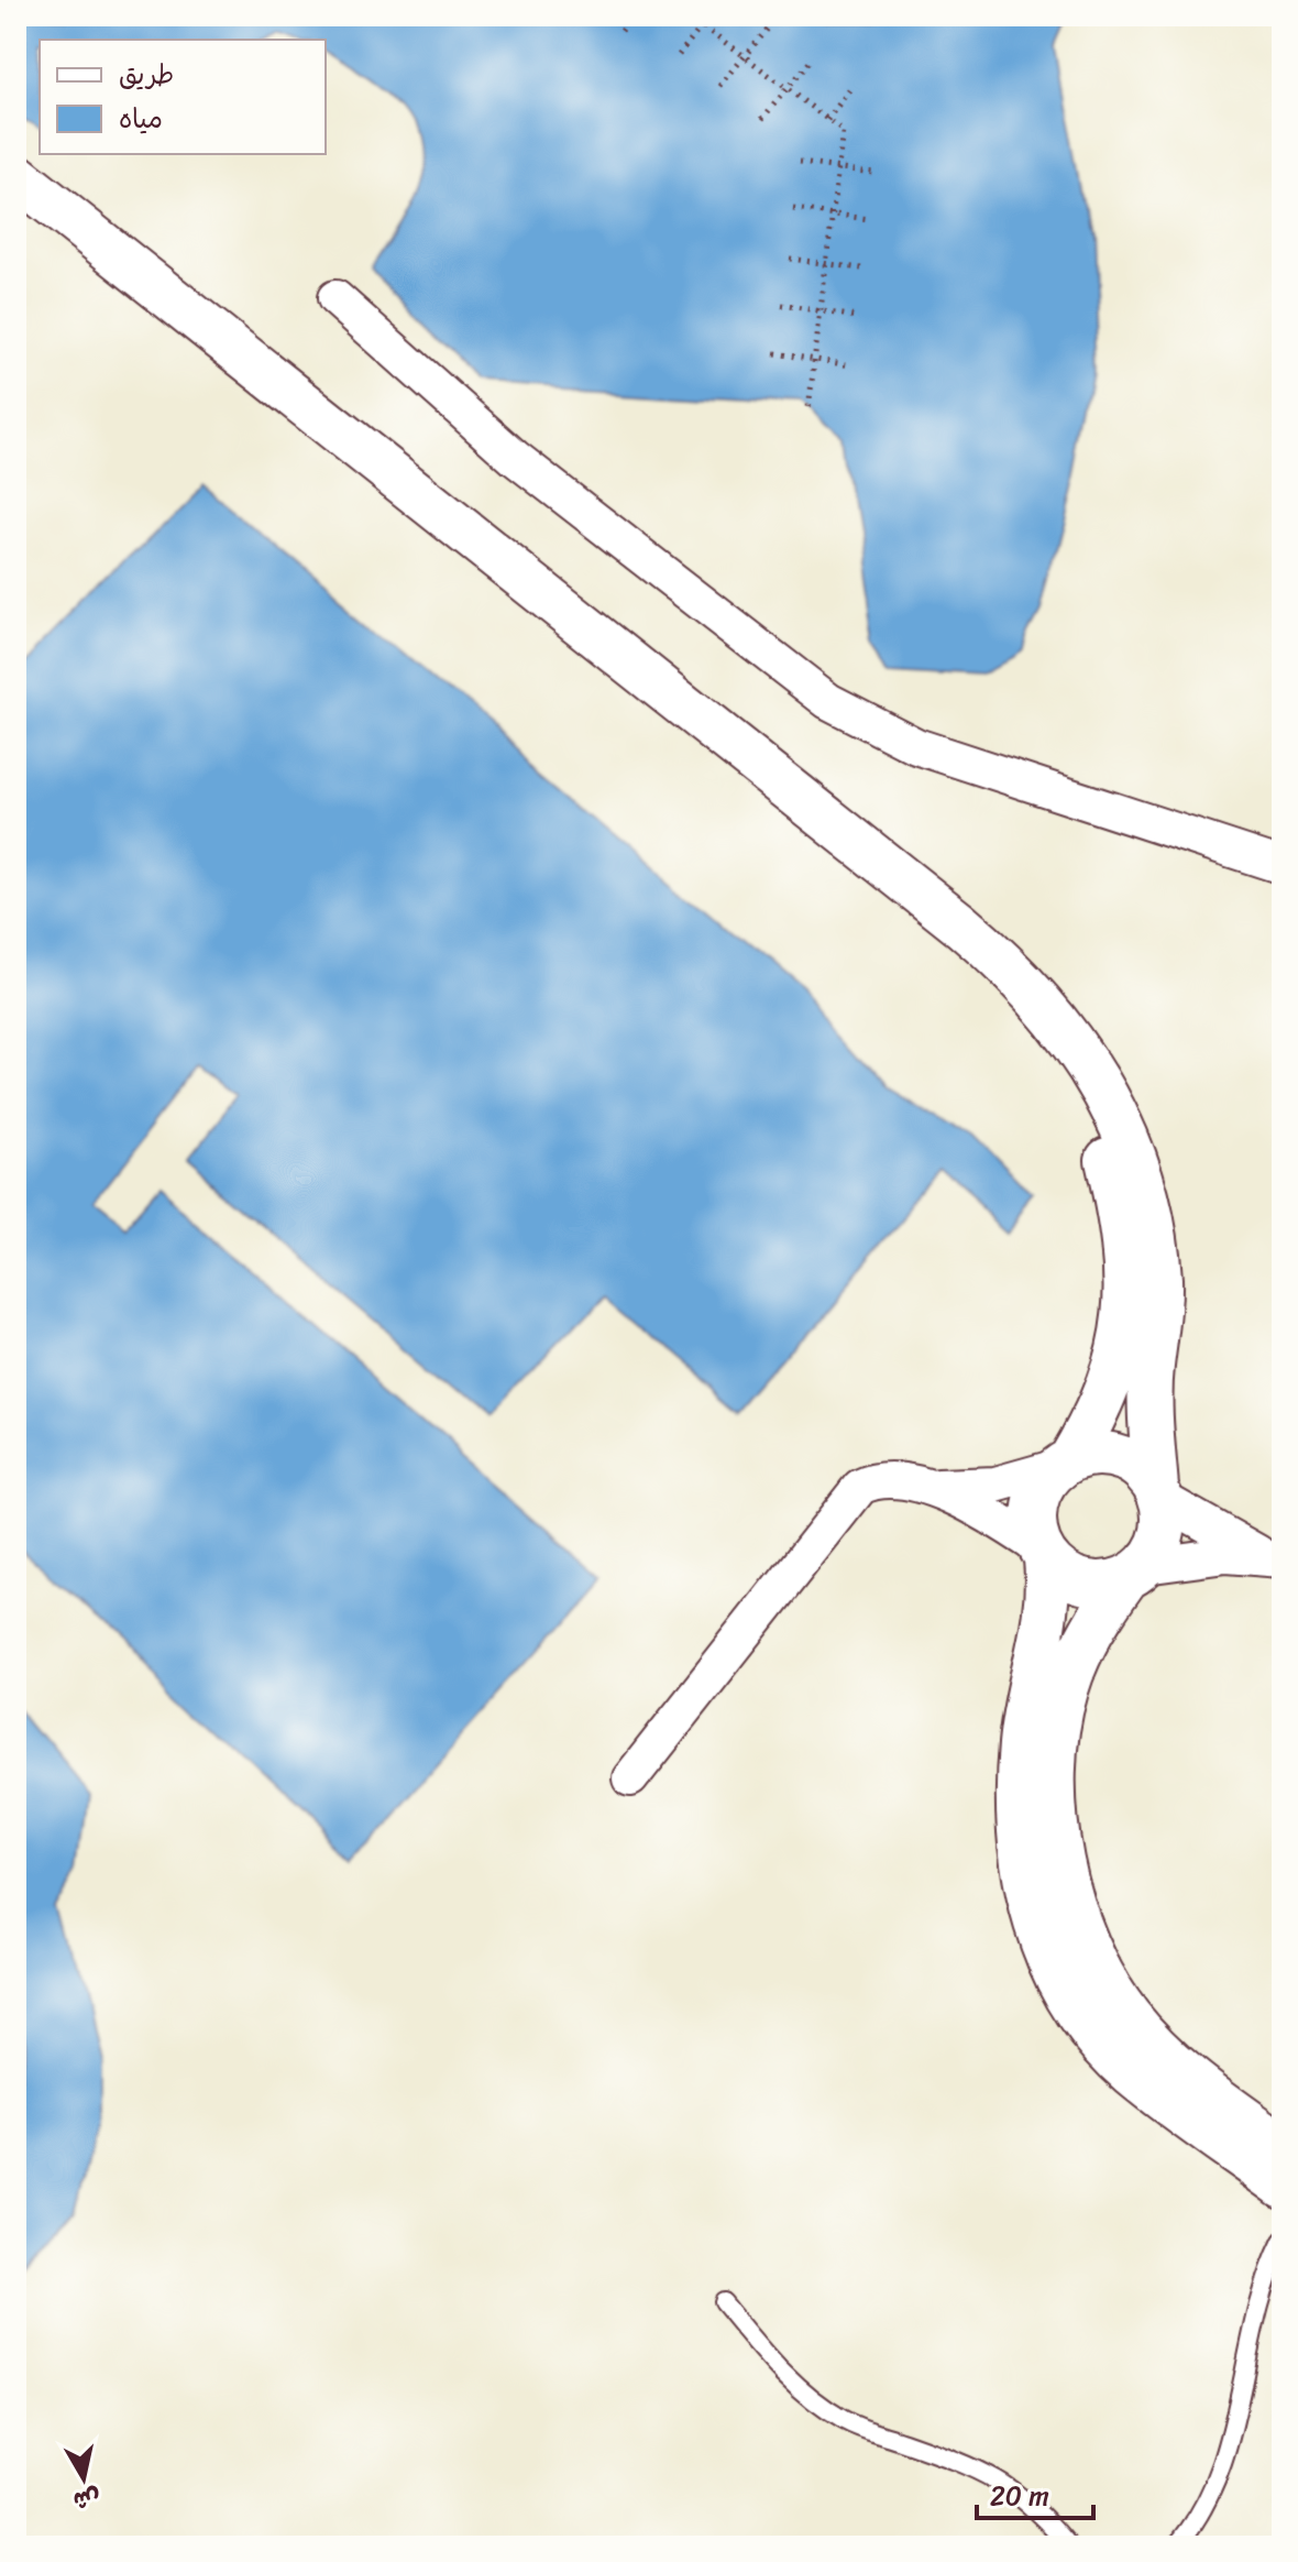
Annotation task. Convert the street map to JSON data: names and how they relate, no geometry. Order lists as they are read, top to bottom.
{
  "legend": ["طريق", "مياه"],
  "scale_bar": "20 m",
  "north": "bottom"
}
